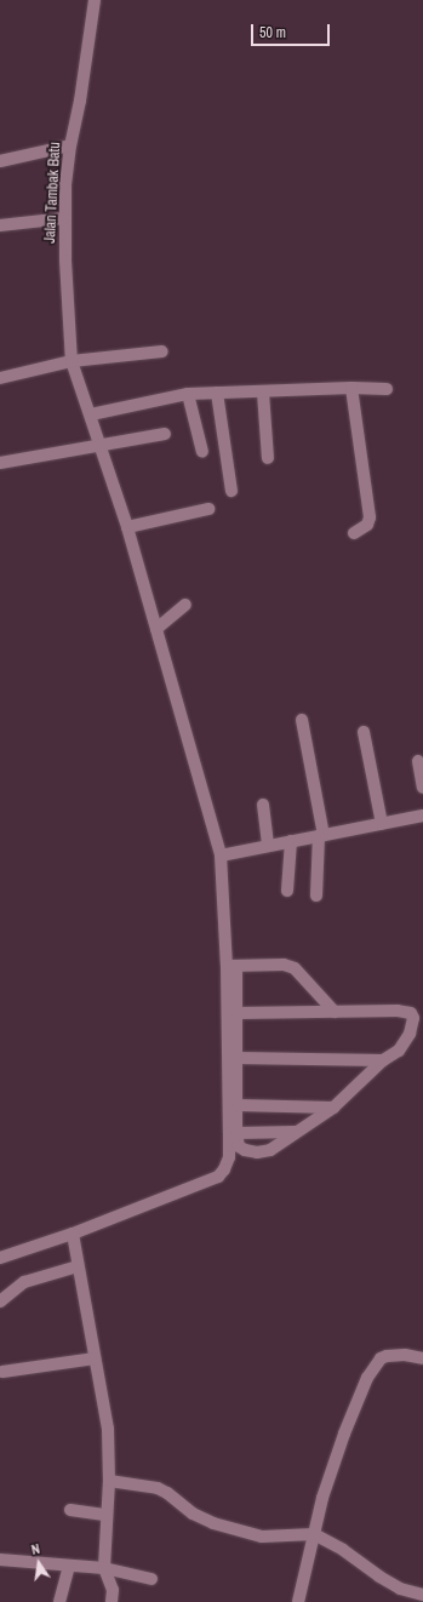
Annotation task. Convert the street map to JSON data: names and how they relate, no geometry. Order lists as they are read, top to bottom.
{
  "streets": {
    "street": ["Jalan Tambak Batu"]
  },
  "scale_bar": "50 m",
  "north": "top"
}
